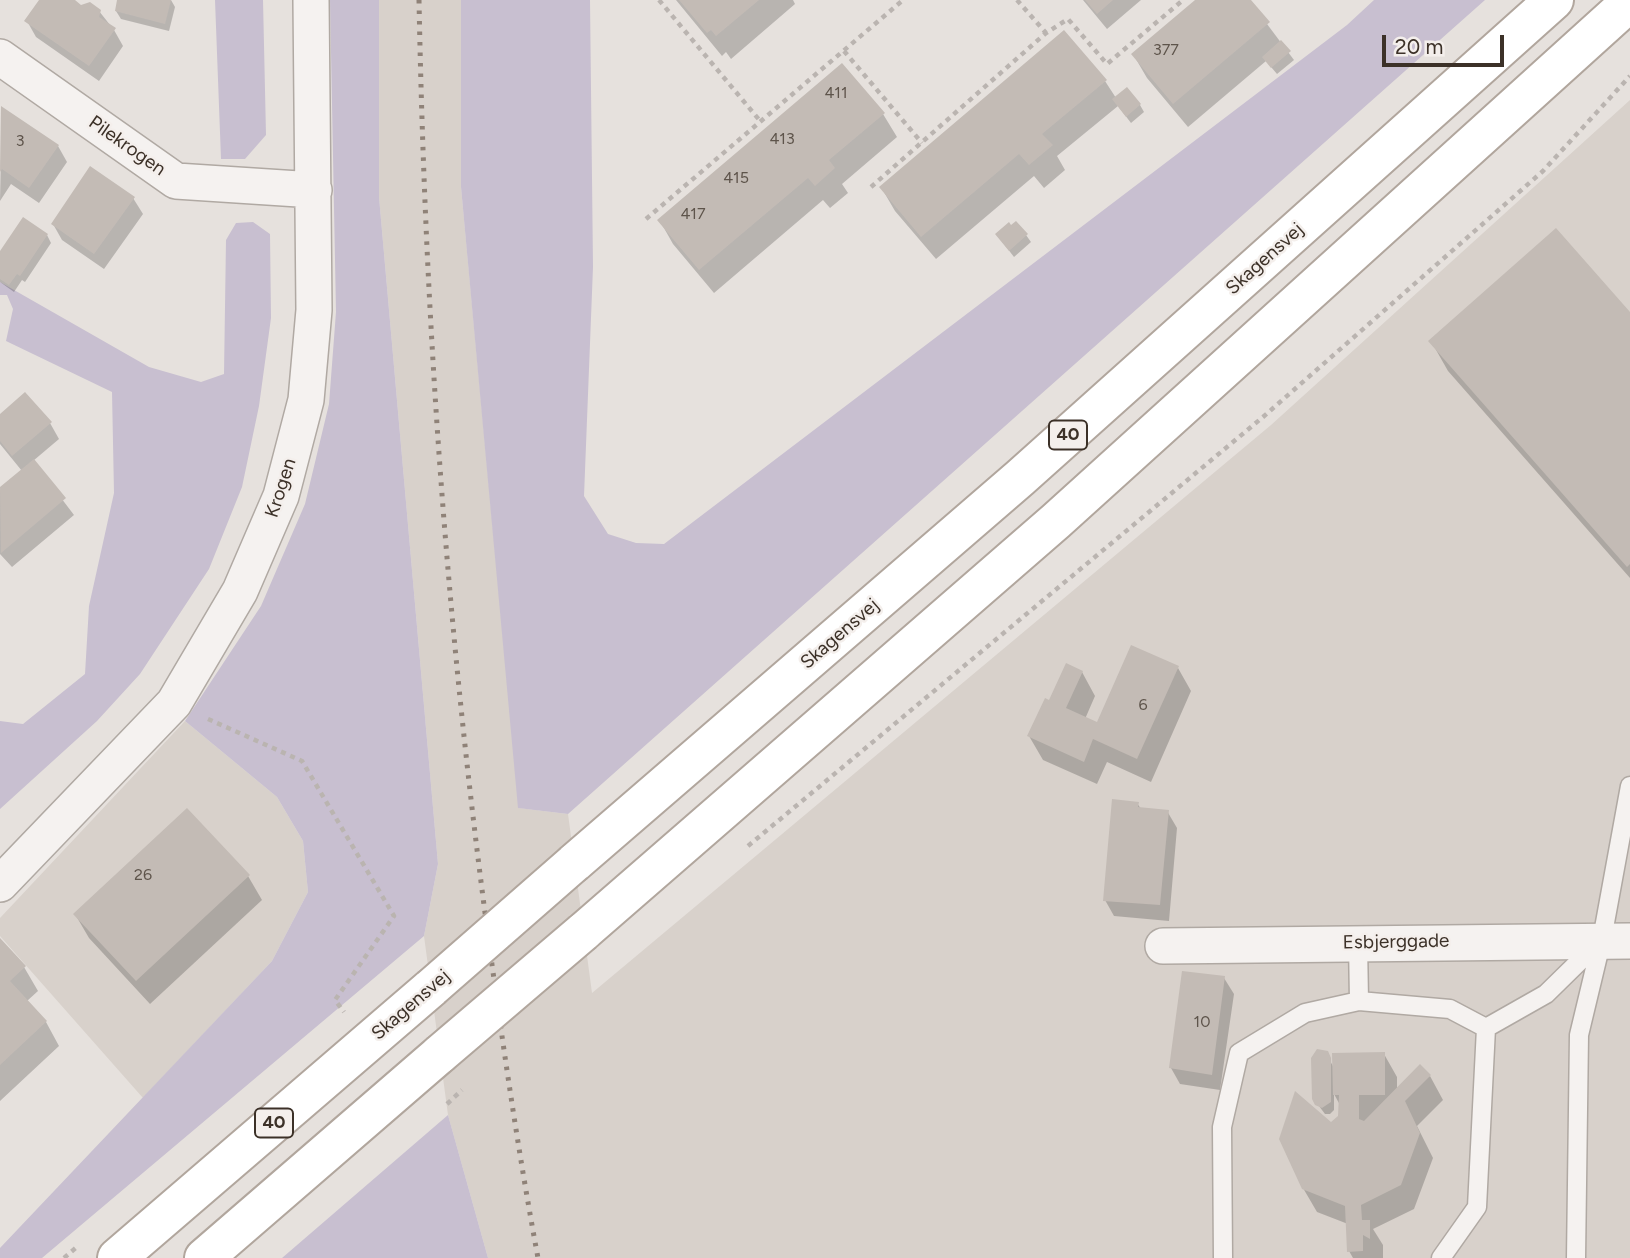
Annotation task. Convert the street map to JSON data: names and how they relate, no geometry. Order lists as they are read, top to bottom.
{
  "streets": {
    "main road": ["Skagensvej", "40"],
    "street": ["Pilekrogen", "Krogen", "Esbjerggade"]
  },
  "crossings": [
    ["Pilekrogen", "Krogen"]
  ],
  "house_numbers": [
    "377",
    "411",
    "413",
    "3",
    "415",
    "417",
    "6",
    "26",
    "10"
  ],
  "scale_bar": "20 m"
}
